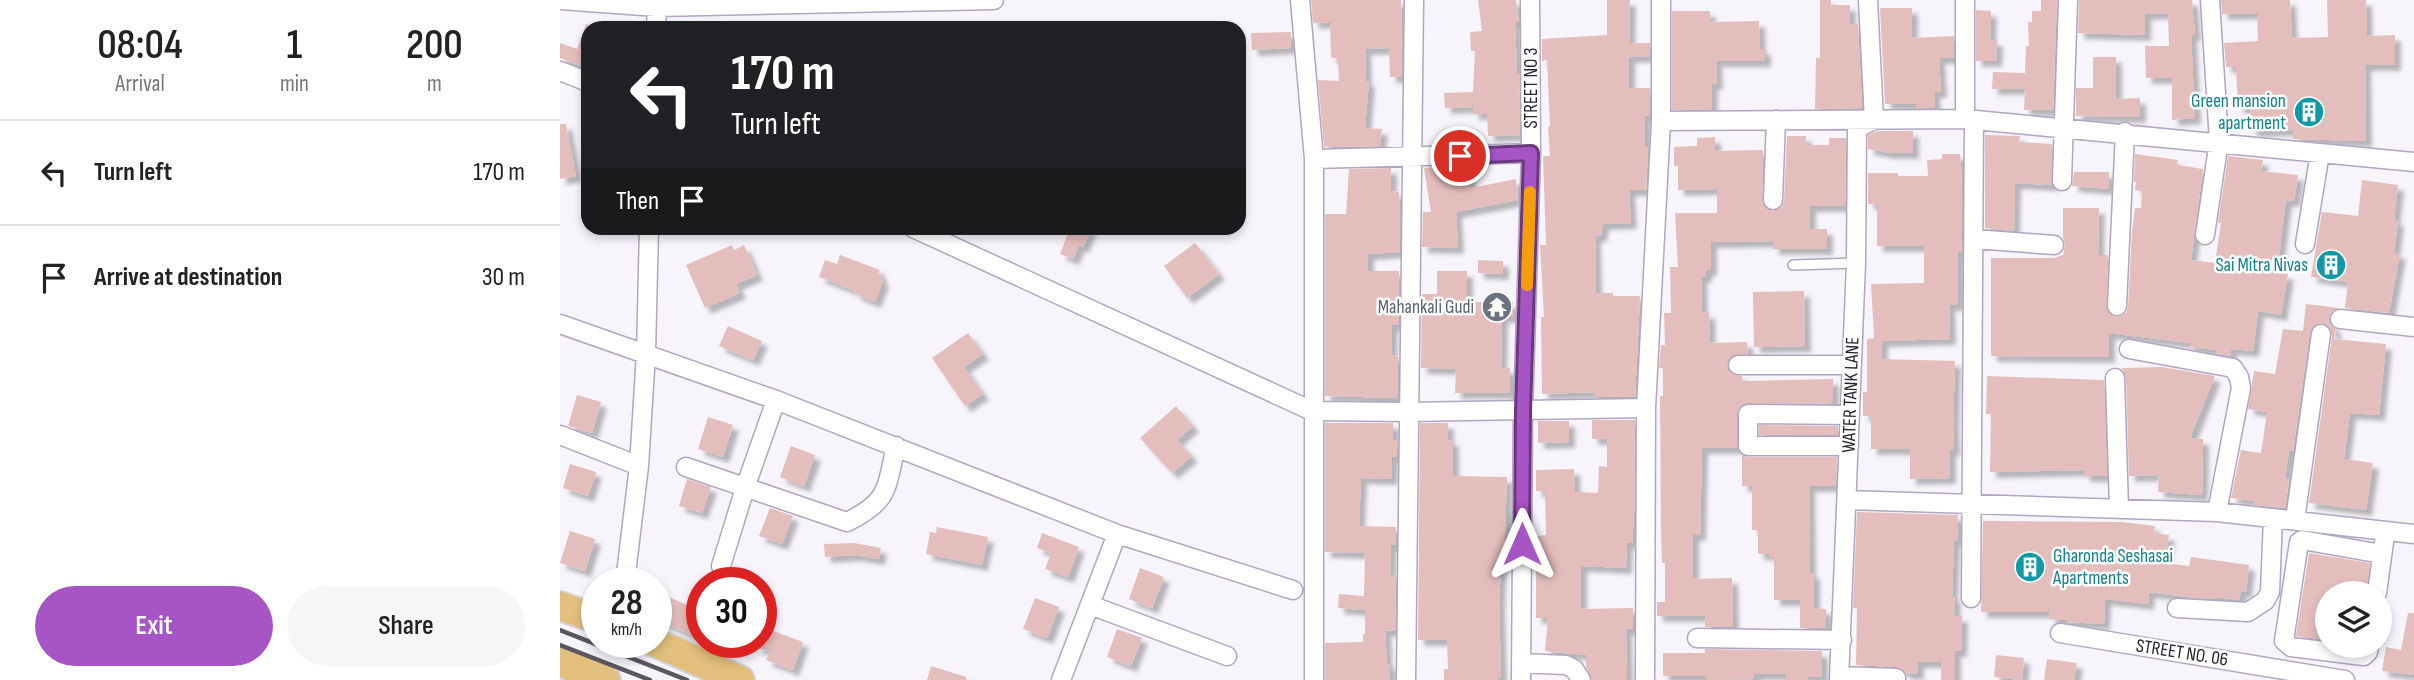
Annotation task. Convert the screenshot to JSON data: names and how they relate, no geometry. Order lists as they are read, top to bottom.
{
  "streets": {
    "street": ["STREET NO 3", "WATER TANK LANE", "STREET NO. 06"]
  },
  "places": {
    "building": ["Green mansion apartment", "Sai Mitra Nivas", "Gharonda Seshasai Apartments"],
    "temple": ["Mahankali Gudi"]
  },
  "page": {
    "eta": [
      "08:04",
      "Arrival",
      "1",
      "min",
      "200",
      "m"
    ],
    "turn": ["170 m", "Turn left"],
    "list": [
      {
        "name": "Turn left",
        "value": "170 m"
      },
      {
        "name": "Arrive at destination",
        "value": "30 m"
      }
    ],
    "then": "Then",
    "speed": "28 km/h",
    "limit": "30",
    "buttons": ["Exit", "Share"]
  }
}
